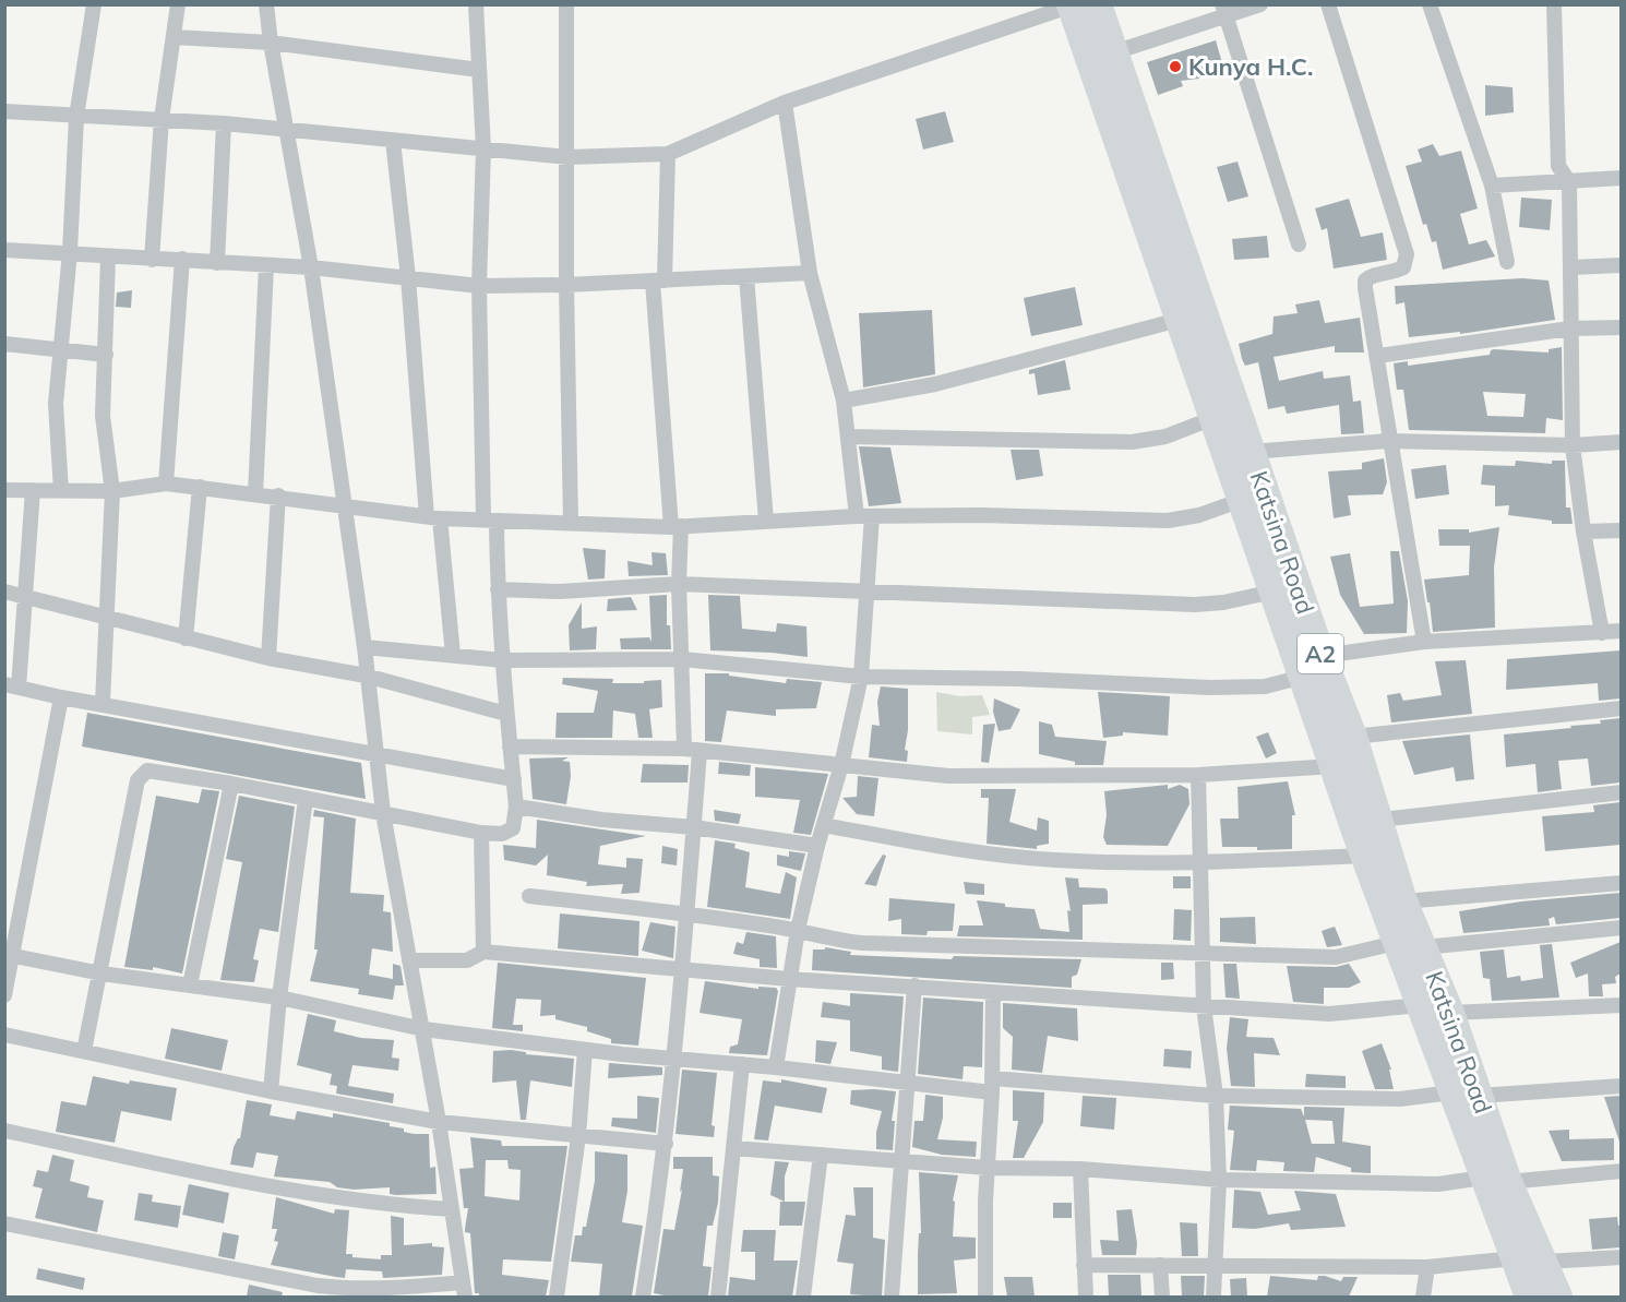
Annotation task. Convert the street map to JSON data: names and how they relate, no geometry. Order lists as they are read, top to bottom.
{
  "streets": {
    "highway": ["Katsina Road", "A2"]
  },
  "places": ["Kunya H.C."]
}
